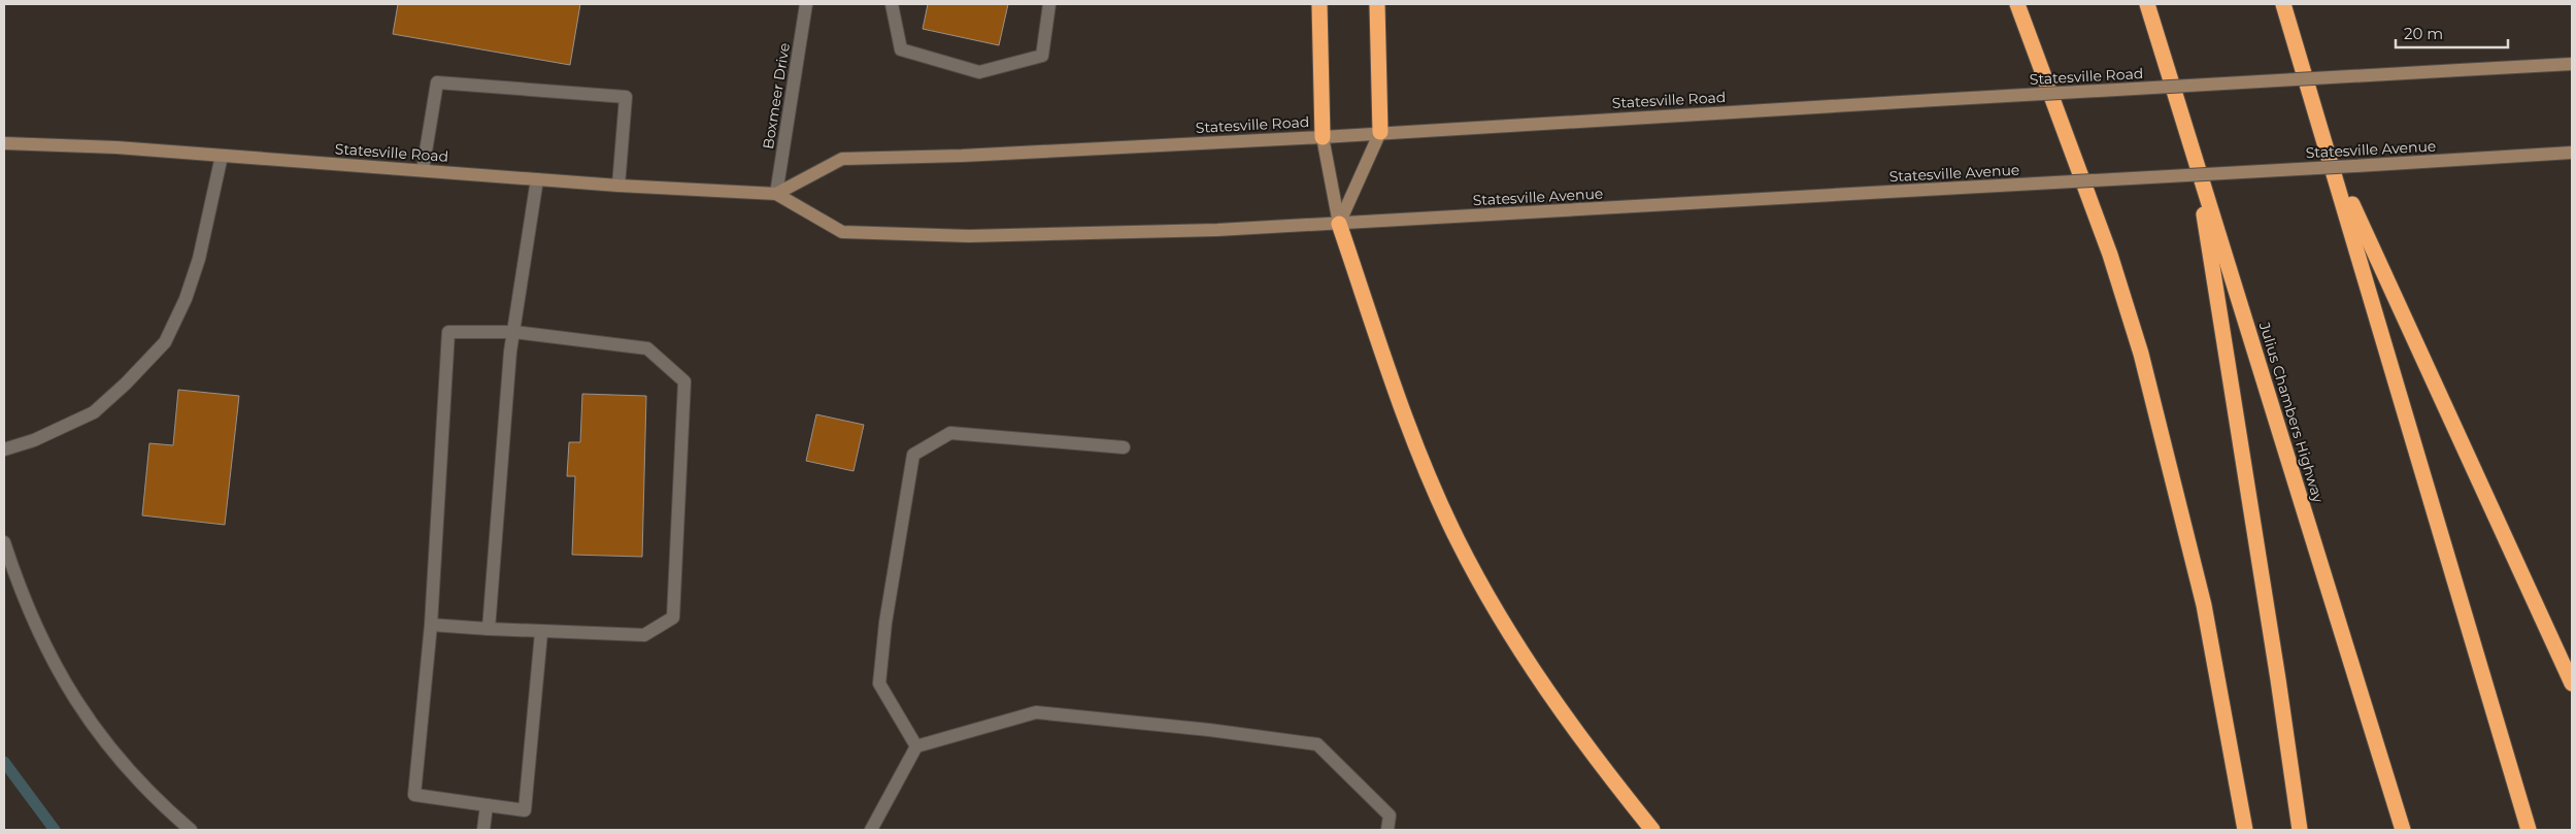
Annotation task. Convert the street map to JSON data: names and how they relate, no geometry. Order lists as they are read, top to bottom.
{
  "streets": {
    "highway": ["Julius Chambers Highway"],
    "main road": ["Statesville Road", "Statesville Avenue"],
    "street": ["Boxmeer Drive"]
  },
  "crossings": [
    ["Statesville Road", "Boxmeer Drive"],
    ["Statesville Road", "Statesville Avenue"]
  ],
  "scale_bar": "20 m"
}
